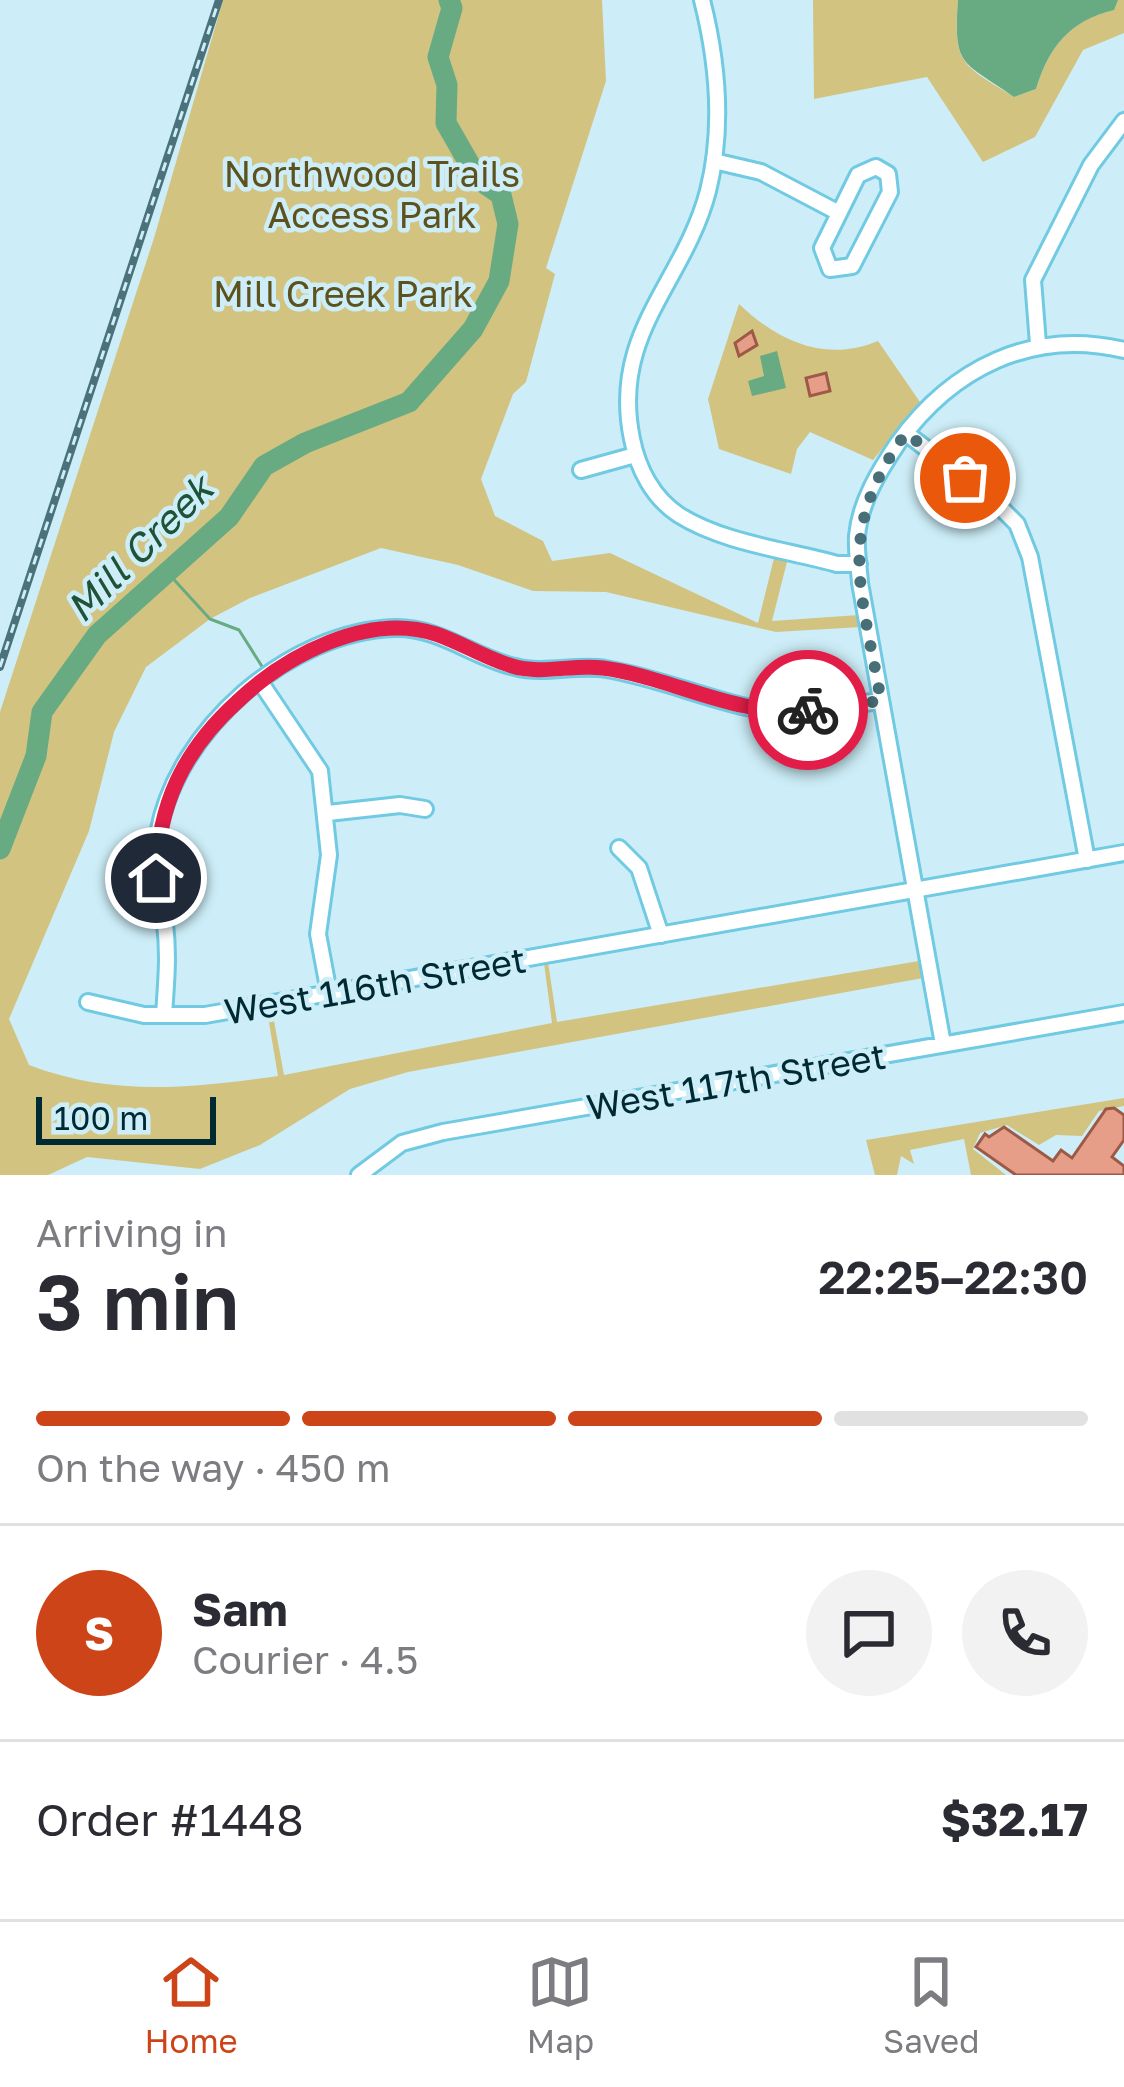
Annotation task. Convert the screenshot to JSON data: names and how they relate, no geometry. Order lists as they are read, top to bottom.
{
  "streets": {
    "street": ["West 116th Street", "West 117th Street"]
  },
  "water": ["Mill Creek"],
  "parks": ["Northwood Trails Access Park", "Mill Creek Park"],
  "scale_bar": "100 m",
  "page": {
    "scale": "100 m",
    "heading": ["3 min", "Arriving in", "22:25–22:30"],
    "panel": [
      "Sam",
      "Courier · 4.5",
      "Order #1448",
      "$32.17"
    ],
    "bar": "On the way · 450 m",
    "round": "S",
    "tabs": ["Home", "Map", "Saved"]
  }
}
